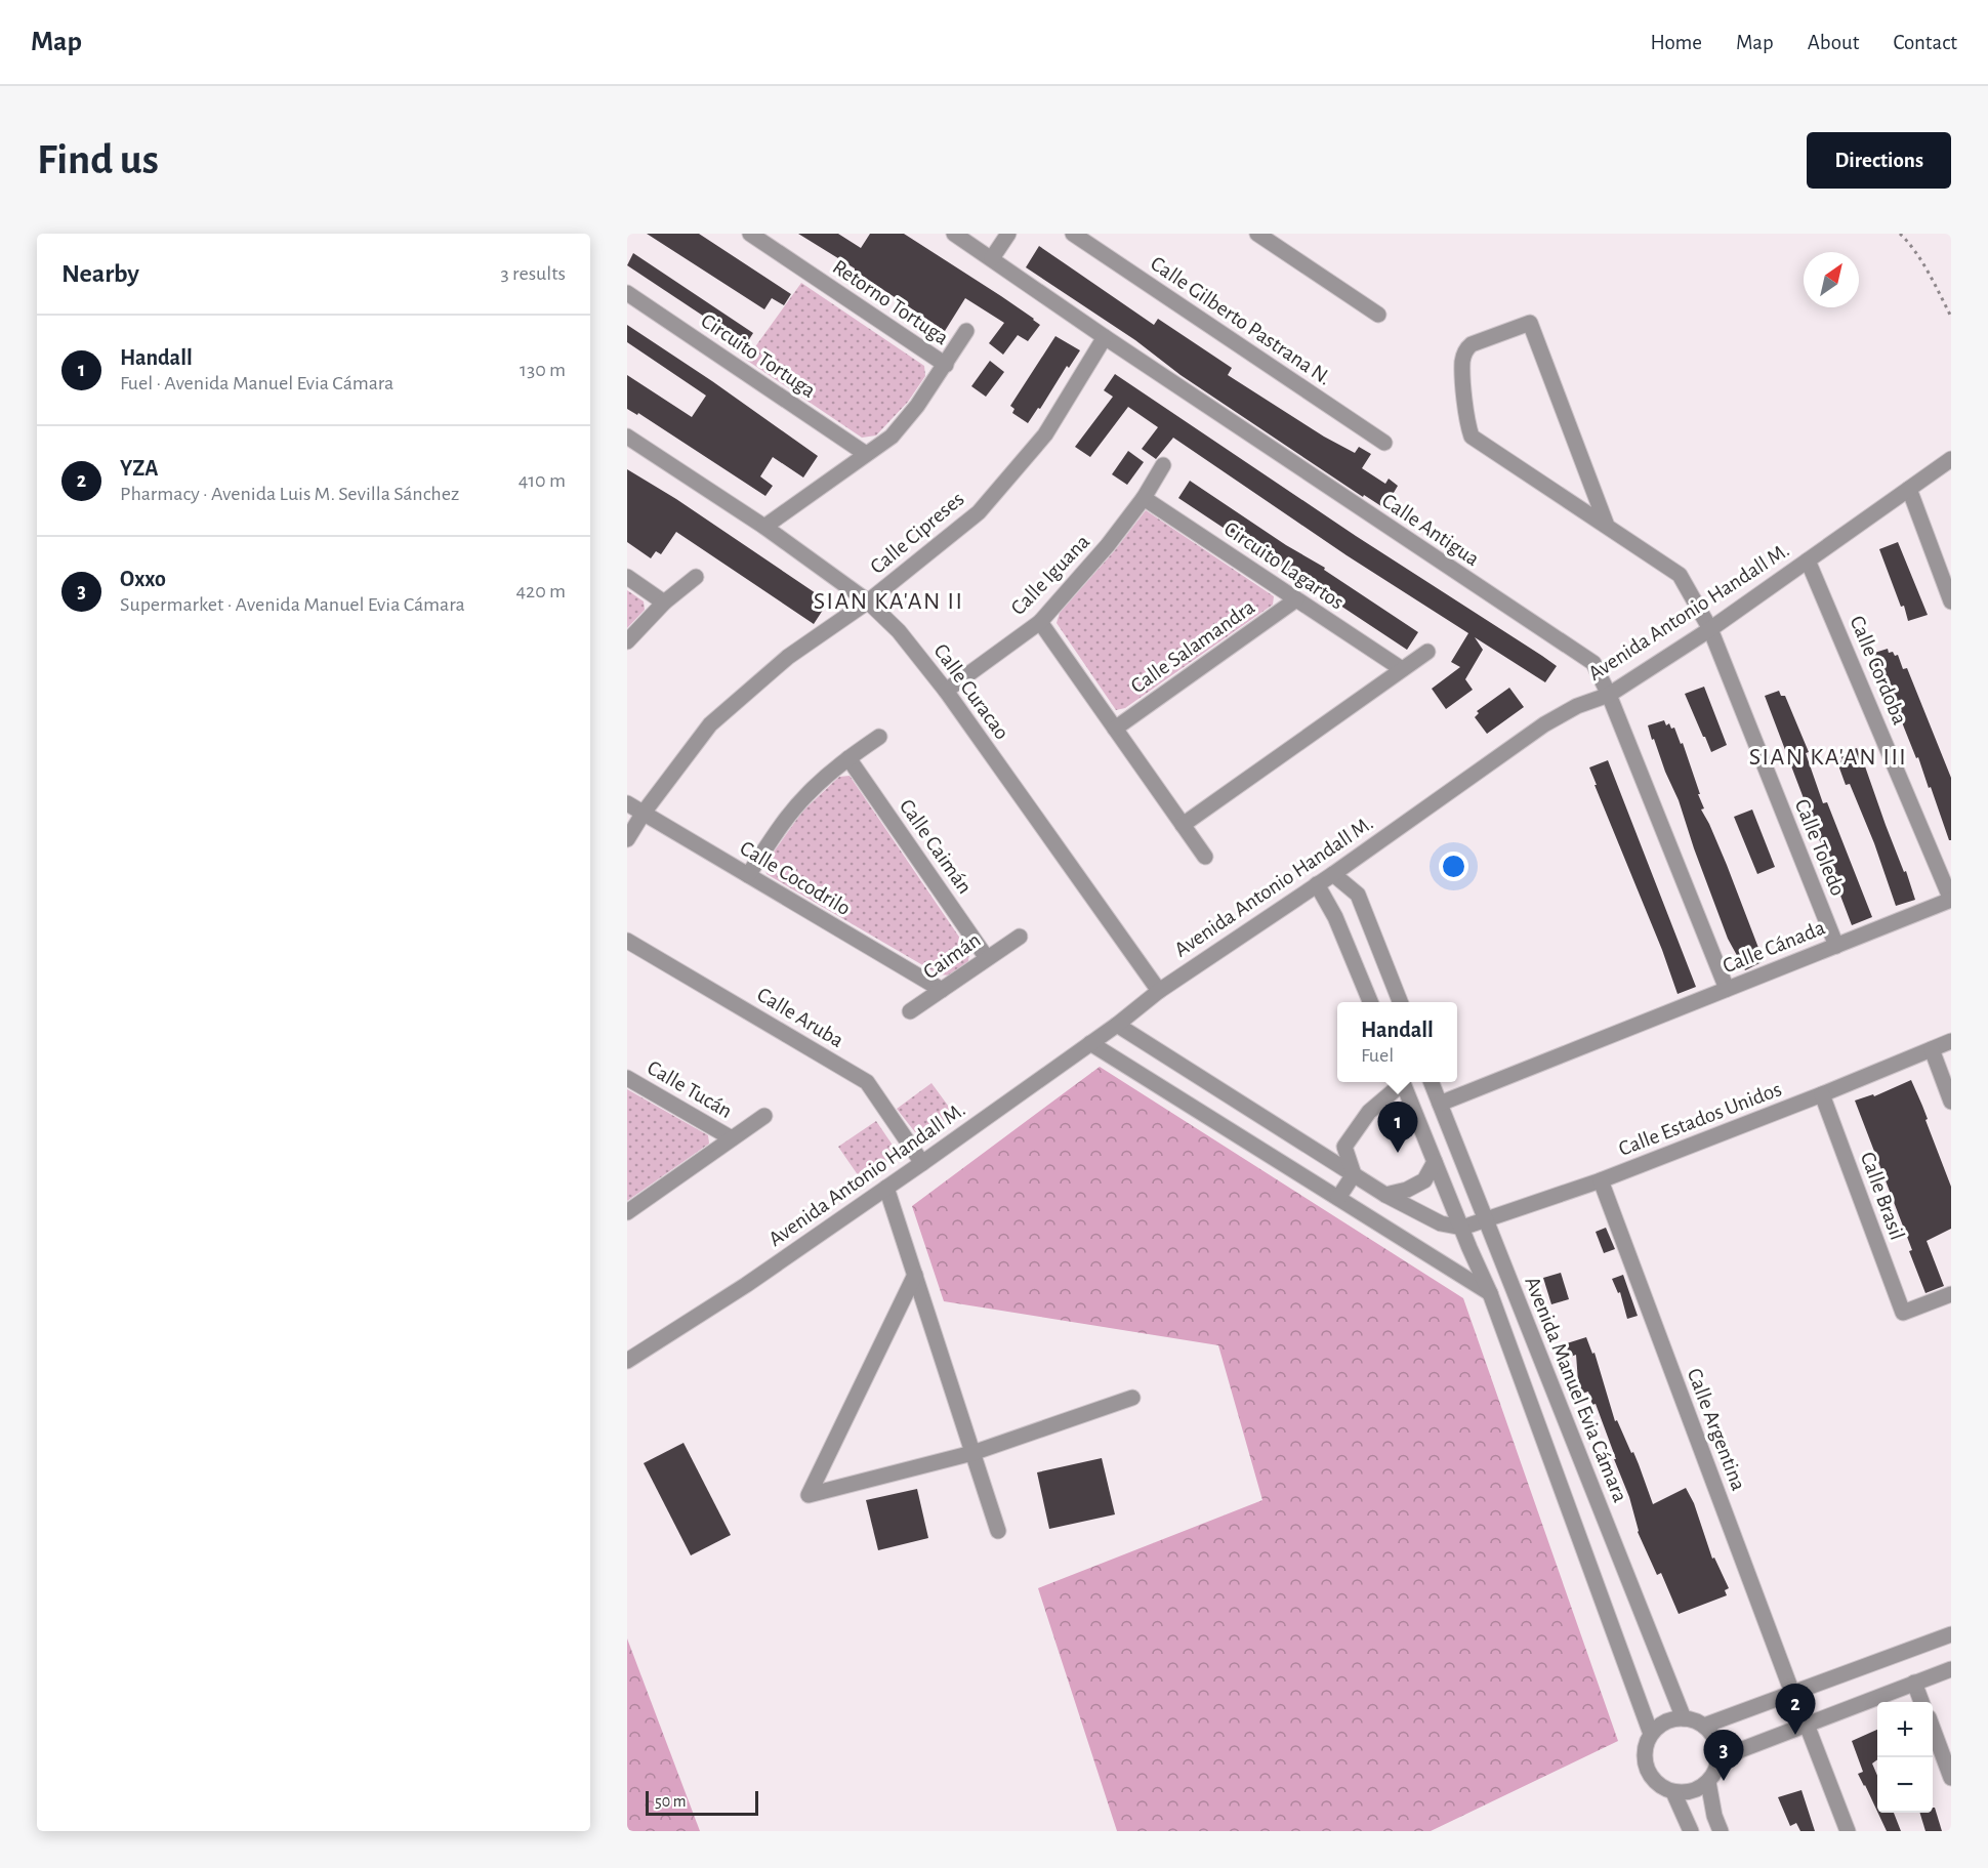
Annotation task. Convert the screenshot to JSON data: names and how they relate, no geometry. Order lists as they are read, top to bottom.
{
  "streets": {
    "street": [
      "Retorno Tortuga",
      "Calle Gilberto Pastrana N.",
      "Circuito Tortuga",
      "Calle Antigua",
      "Calle Cipreses",
      "Circuito Lagartos",
      "Calle Iguana",
      "Avenida Antonio Handall M.",
      "Calle Salamandra",
      "Calle Cordoba",
      "Calle Curacao",
      "Calle Caimán",
      "Calle Toledo",
      "Calle Cocodrilo",
      "Calle Cánada",
      "Caimán",
      "Calle Aruba",
      "Calle Tucán",
      "Calle Estados Unidos",
      "Calle Brasil",
      "Avenida Manuel Evia Cámara",
      "Calle Argentina"
    ]
  },
  "crossings": [
    ["Calle Antigua", "Calle Cipreses"],
    ["Calle Antigua", "Avenida Antonio Handall M."],
    ["Calle Antigua", "Calle Cánada"],
    ["Calle Cipreses", "Calle Curacao"],
    ["Calle Cipreses", "Calle Cocodrilo"],
    ["Circuito Lagartos", "Calle Iguana"],
    ["Circuito Lagartos", "Calle Salamandra"],
    ["Calle Iguana", "Calle Curacao"],
    ["Avenida Antonio Handall M.", "Calle Cordoba"],
    ["Avenida Antonio Handall M.", "Calle Curacao"],
    ["Avenida Antonio Handall M.", "Calle Toledo"],
    ["Avenida Antonio Handall M.", "Calle Aruba"],
    ["Avenida Antonio Handall M.", "Avenida Manuel Evia Cámara"],
    ["Calle Cordoba", "Calle Cánada"],
    ["Calle Caimán", "Caimán"],
    ["Calle Toledo", "Calle Cánada"],
    ["Calle Cocodrilo", "Caimán"],
    ["Calle Cánada", "Avenida Manuel Evia Cámara"],
    ["Calle Estados Unidos", "Calle Brasil"],
    ["Calle Estados Unidos", "Avenida Manuel Evia Cámara"],
    ["Calle Estados Unidos", "Calle Argentina"]
  ],
  "districts": ["SIAN KA'AN II", "SIAN KA'AN III"],
  "scale_bar": "50 m",
  "north": "top right",
  "page": {
    "header": "Map",
    "nav": [
      "Home",
      "Map",
      "About",
      "Contact"
    ],
    "buttons": "Directions",
    "title": "Find us",
    "heading": ["Nearby", "3 results"],
    "list": [
      {
        "mark": "1",
        "name": "Handall",
        "note": "Fuel · Avenida Manuel Evia Cámara",
        "value": "130 m"
      },
      {
        "mark": "2",
        "name": "YZA",
        "note": "Pharmacy · Avenida Luis M. Sevilla Sánchez",
        "value": "410 m"
      },
      {
        "mark": "3",
        "name": "Oxxo",
        "note": "Supermarket · Avenida Manuel Evia Cámara",
        "value": "420 m"
      }
    ],
    "popup": ["Handall", "Fuel"],
    "pins": ["1", "2", "3"],
    "map_buttons": ["+", "−"],
    "scale": "50 m"
  }
}
